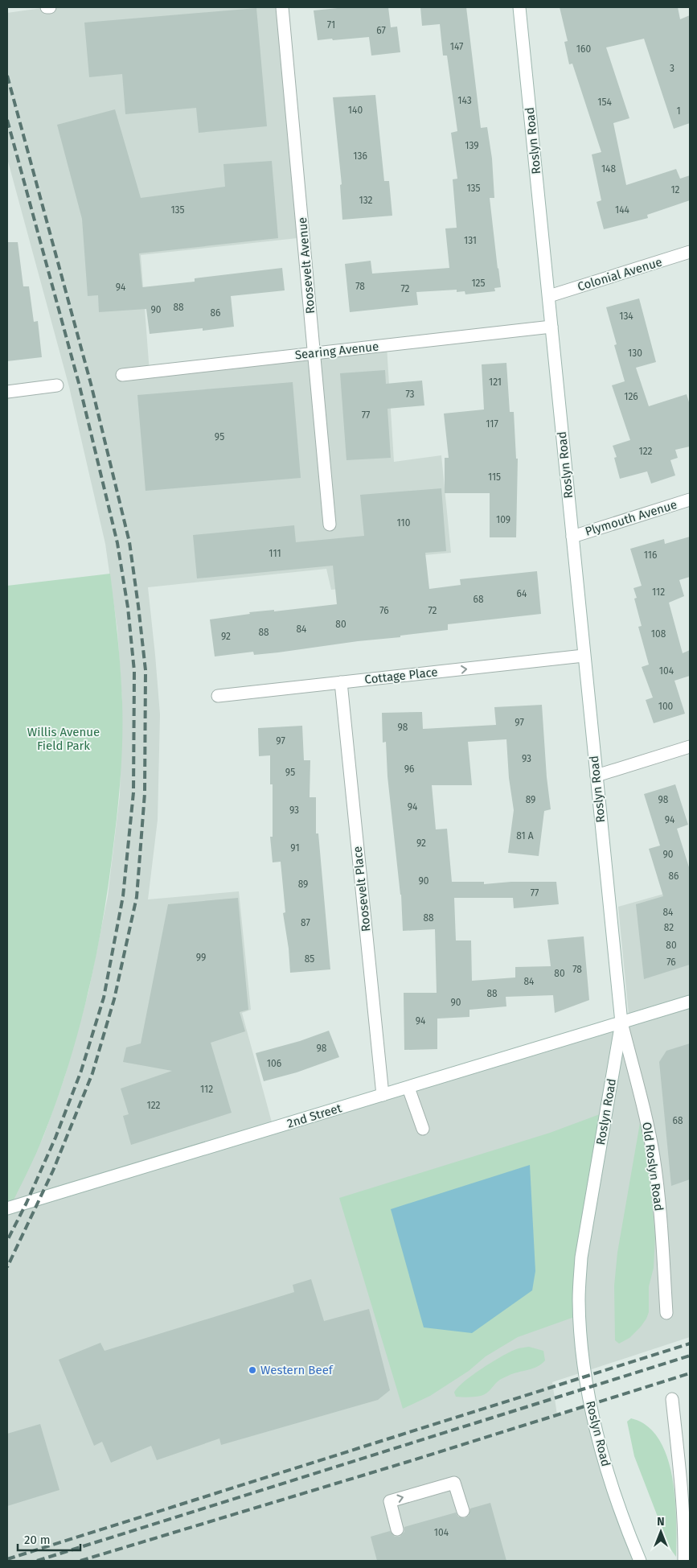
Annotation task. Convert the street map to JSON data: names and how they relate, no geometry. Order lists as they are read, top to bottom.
{
  "streets": {
    "street": [
      "Roslyn Road",
      "Roosevelt Avenue",
      "Colonial Avenue",
      "Searing Avenue",
      "Plymouth Avenue",
      "Cottage Place",
      "Roosevelt Place",
      "2nd Street",
      "Old Roslyn Road"
    ]
  },
  "crossings": [
    ["Roslyn Road", "Colonial Avenue"],
    ["Roslyn Road", "Searing Avenue"],
    ["Roslyn Road", "Plymouth Avenue"],
    ["Roslyn Road", "Cottage Place"],
    ["Roslyn Road", "2nd Street"],
    ["Roslyn Road", "Old Roslyn Road"],
    ["Roosevelt Avenue", "Searing Avenue"],
    ["Cottage Place", "Roosevelt Place"],
    ["Roosevelt Place", "2nd Street"],
    ["2nd Street", "Old Roslyn Road"]
  ],
  "one_way": ["Cottage Place"],
  "parks": ["Willis Avenue Field Park"],
  "places": ["Western Beef"],
  "house_numbers": [
    "71",
    "67",
    "147",
    "160",
    "3",
    "143",
    "154",
    "140",
    "1",
    "139",
    "136",
    "148",
    "135",
    "12",
    "132",
    "135",
    "144",
    "131",
    "125",
    "78",
    "94",
    "72",
    "88",
    "90",
    "86",
    "134",
    "130",
    "121",
    "73",
    "126",
    "77",
    "117",
    "95",
    "122",
    "115",
    "109",
    "110",
    "111",
    "116",
    "112",
    "64",
    "68",
    "76",
    "72",
    "80",
    "84",
    "88",
    "108",
    "92",
    "104",
    "100",
    "97",
    "98",
    "97",
    "93",
    "96",
    "95",
    "89",
    "98",
    "94",
    "93",
    "94",
    "81 A",
    "92",
    "91",
    "90",
    "86",
    "90",
    "89",
    "77",
    "84",
    "88",
    "87",
    "82",
    "80",
    "99",
    "85",
    "76",
    "78",
    "80",
    "84",
    "88",
    "90",
    "94",
    "98",
    "106",
    "112",
    "122",
    "68",
    "104"
  ],
  "scale_bar": "20 m",
  "north": "top"
}
